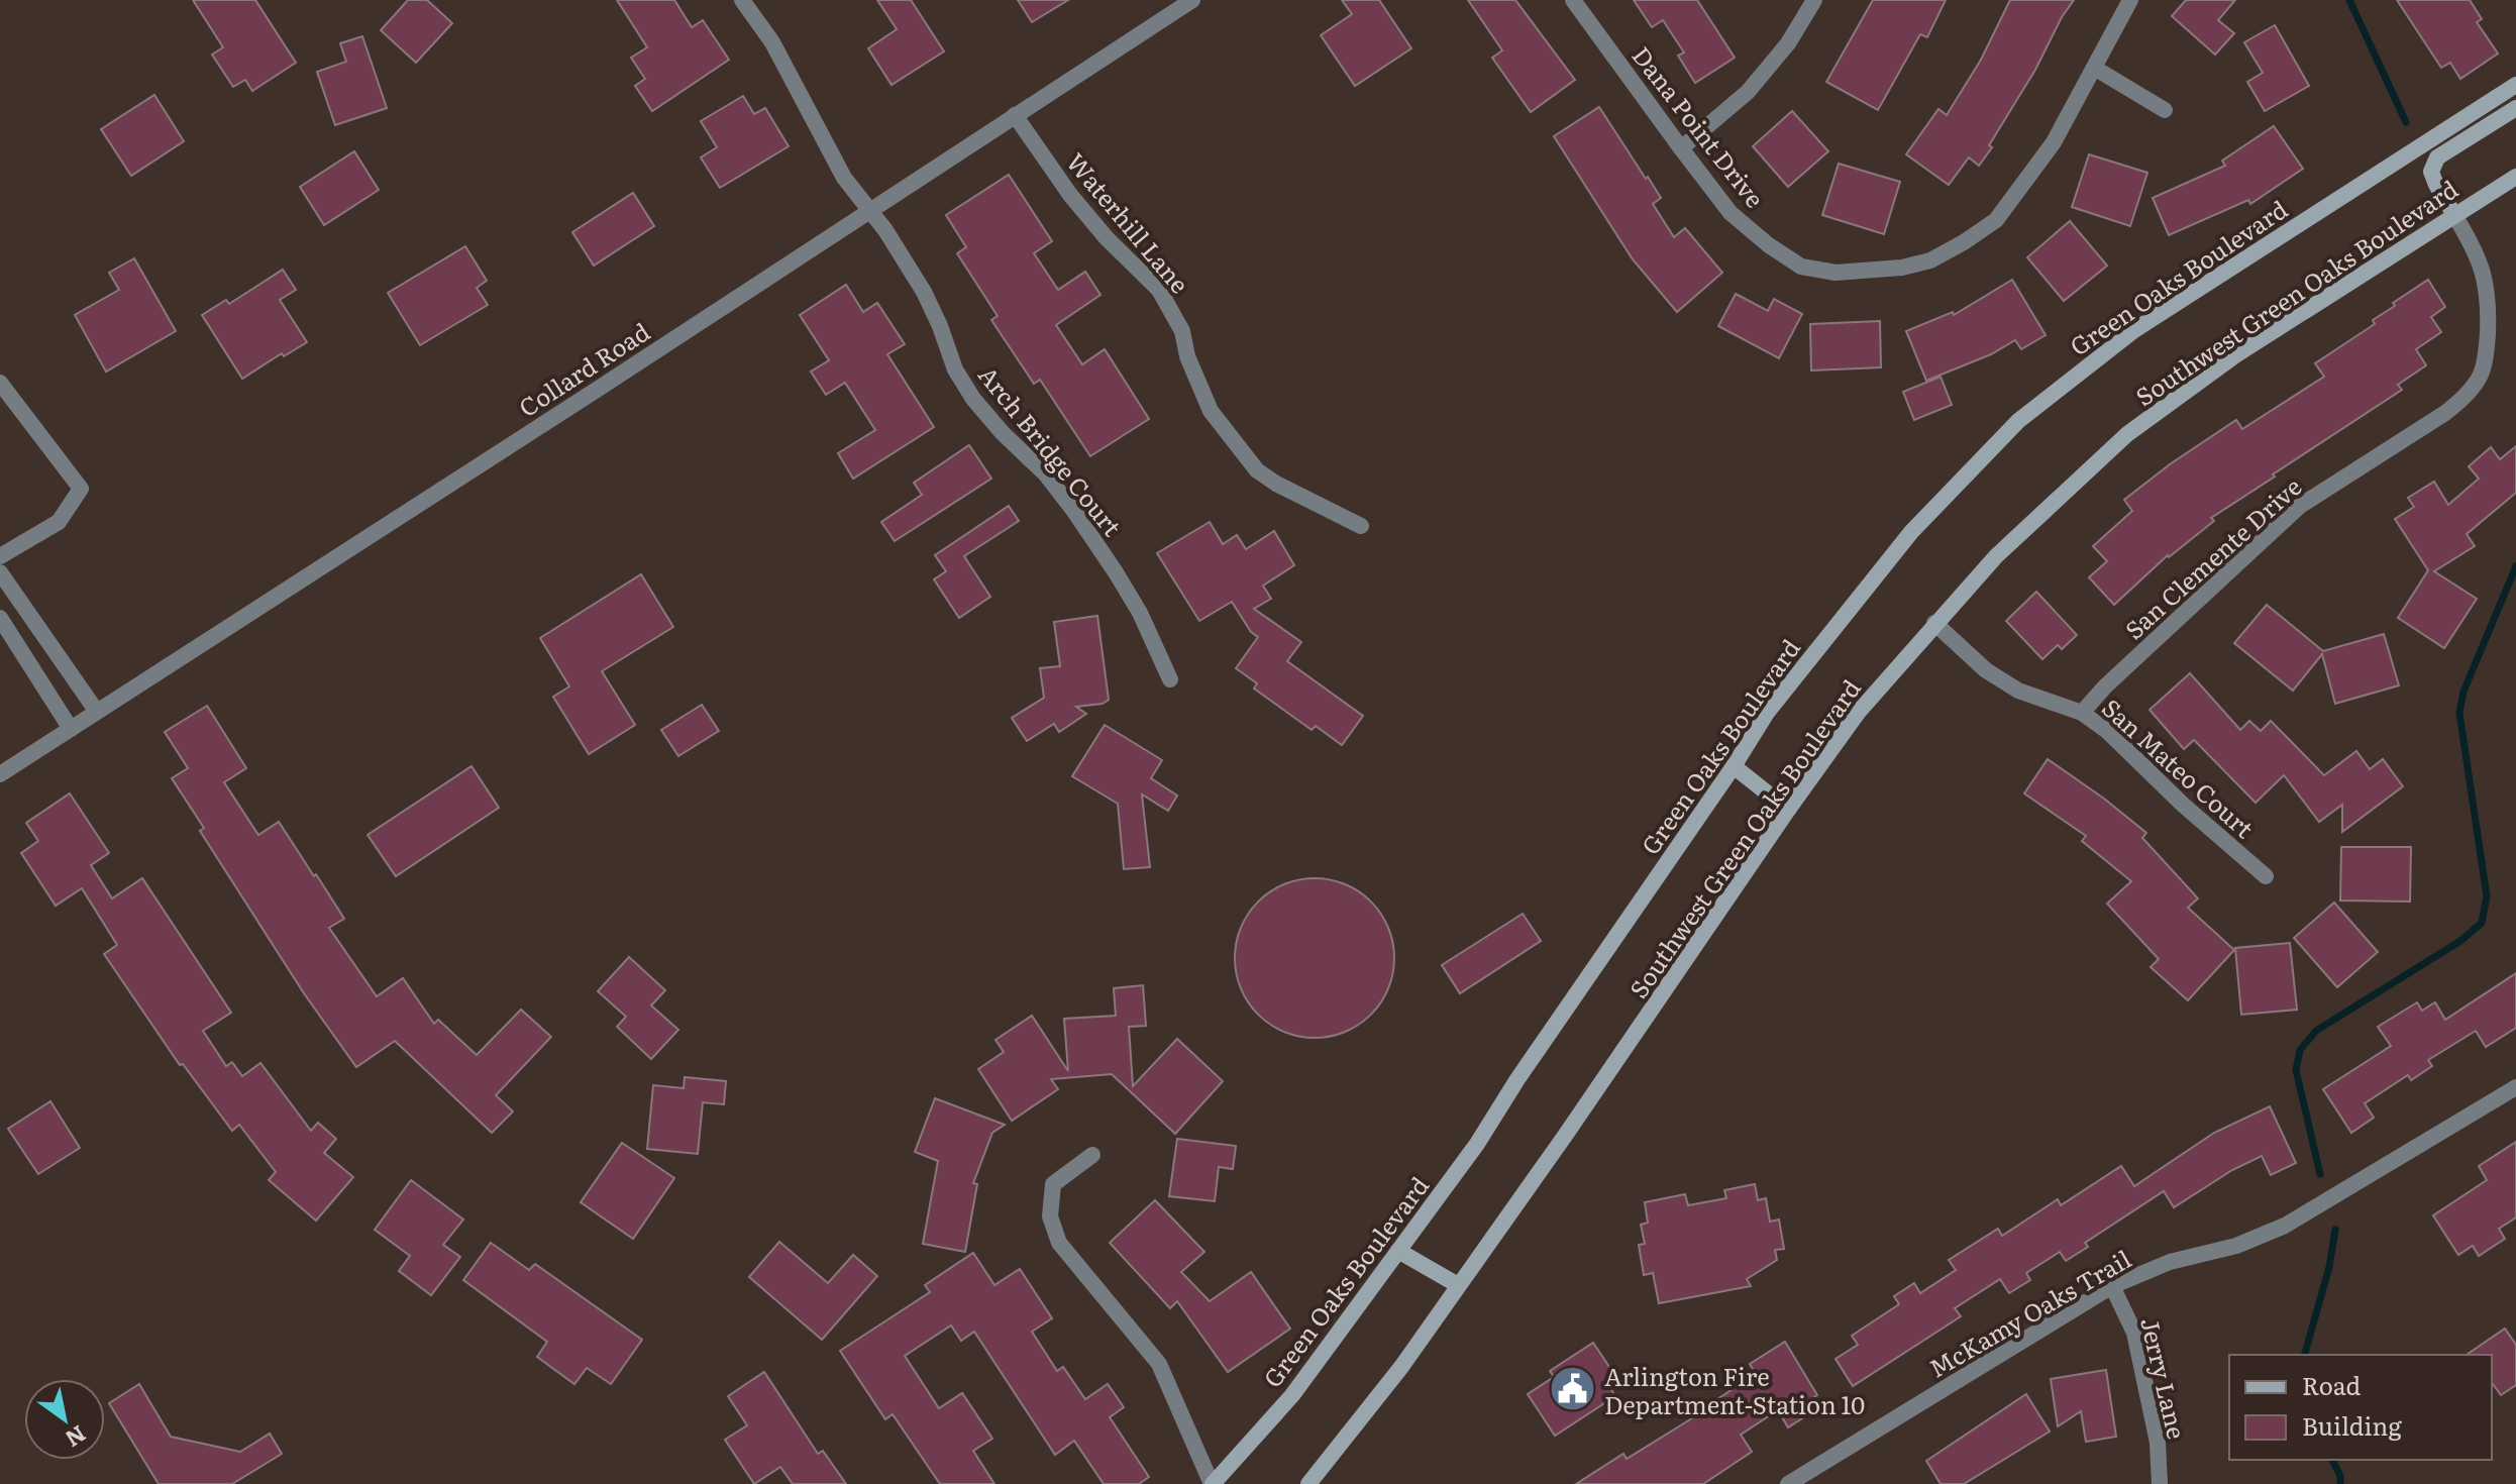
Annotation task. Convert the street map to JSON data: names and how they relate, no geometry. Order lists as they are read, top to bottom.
{
  "streets": {
    "main road": ["Green Oaks Boulevard", "Southwest Green Oaks Boulevard"],
    "street": [
      "Dana Point Drive",
      "Waterhill Lane",
      "Collard Road",
      "Arch Bridge Court",
      "San Clemente Drive",
      "San Mateo Court",
      "McKamy Oaks Trail",
      "Jerry Lane"
    ]
  },
  "crossings": [
    ["Waterhill Lane", "Collard Road"],
    ["Southwest Green Oaks Boulevard", "San Clemente Drive"],
    ["Southwest Green Oaks Boulevard", "San Mateo Court"],
    ["Collard Road", "Arch Bridge Court"],
    ["San Clemente Drive", "San Mateo Court"],
    ["McKamy Oaks Trail", "Jerry Lane"]
  ],
  "places": {
    "public building": ["Arlington Fire Department-Station 10"]
  },
  "legend": ["Road", "Building"],
  "north": "bottom right"
}
